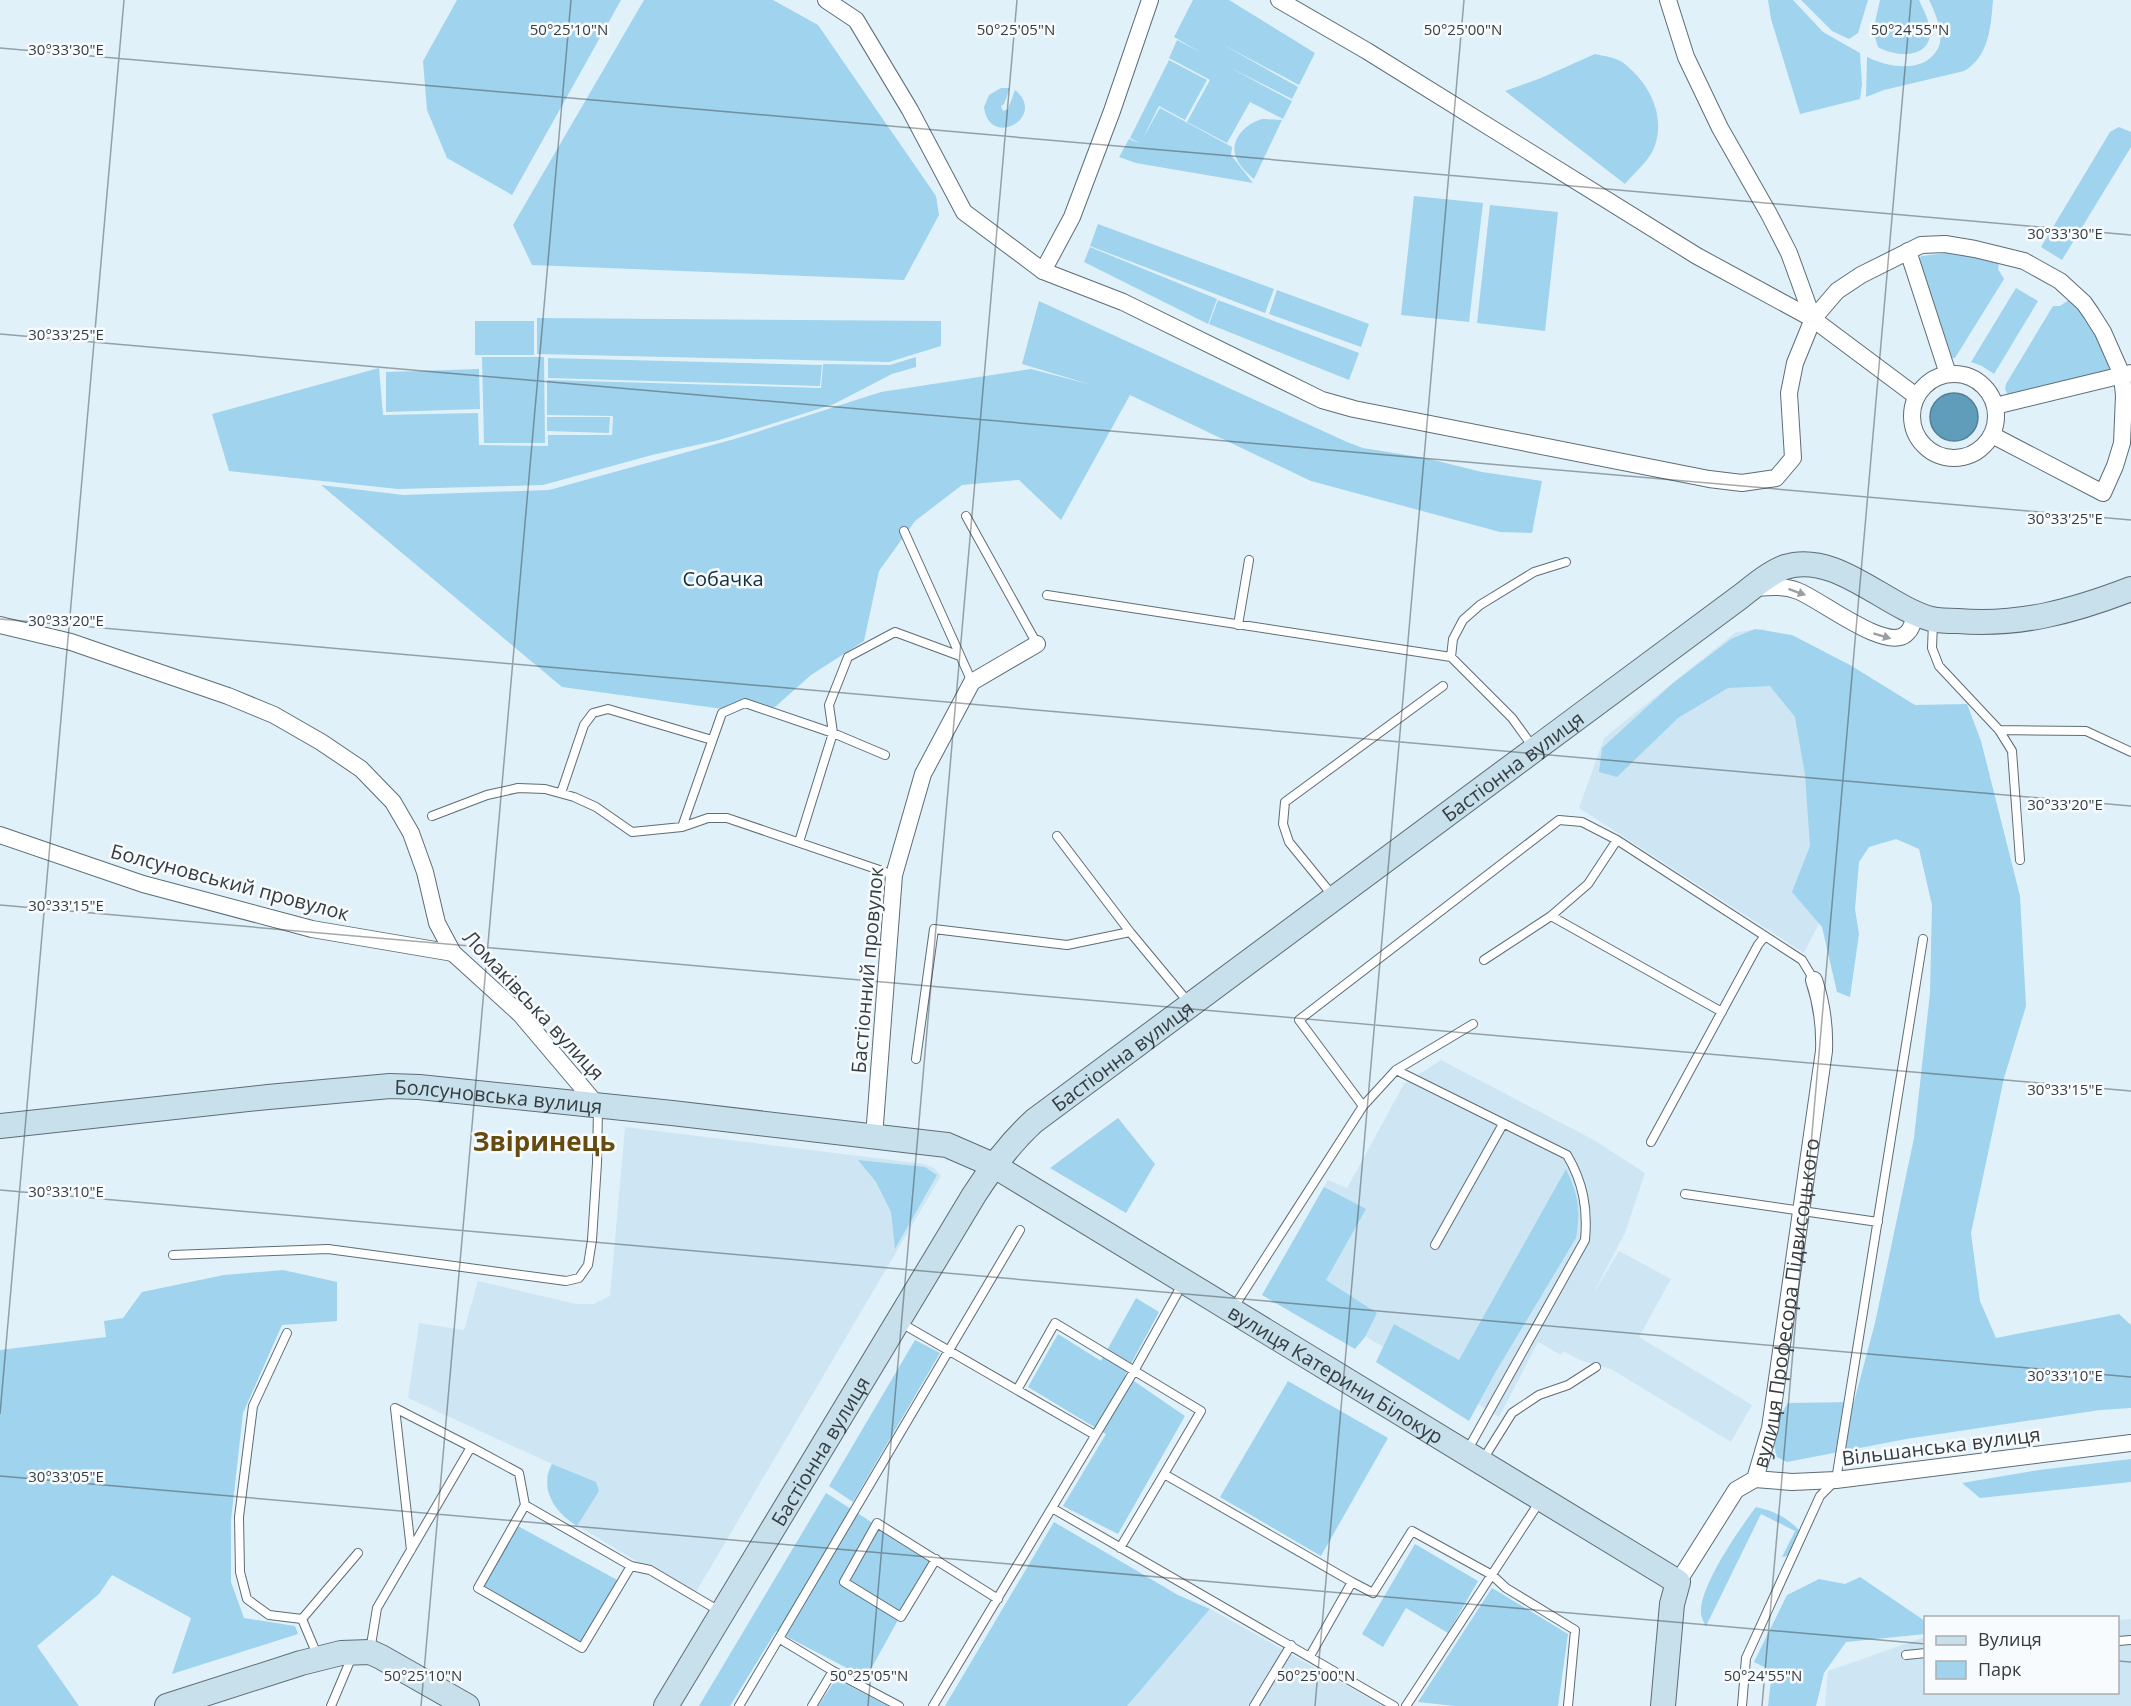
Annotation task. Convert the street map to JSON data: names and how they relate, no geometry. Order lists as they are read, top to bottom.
{
  "streets": {
    "street": [
      "Бастіонна вулиця",
      "Болсуновський провулок",
      "Бастіонний провулок",
      "Ломаківська вулиця",
      "Болсуновська вулиця",
      "вулиця Професора Підвисоцького",
      "вулиця Катерини Білокур",
      "Вільшанська вулиця"
    ]
  },
  "crossings": [
    ["Бастіонна вулиця", "Болсуновська вулиця"],
    ["Бастіонна вулиця", "вулиця Катерини Білокур"],
    ["Болсуновський провулок", "Ломаківська вулиця"],
    ["Бастіонний провулок", "Болсуновська вулиця"],
    ["Ломаківська вулиця", "Болсуновська вулиця"],
    ["Болсуновська вулиця", "вулиця Катерини Білокур"],
    ["вулиця Професора Підвисоцького", "вулиця Катерини Білокур"],
    ["вулиця Професора Підвисоцького", "Вільшанська вулиця"]
  ],
  "districts": ["Звіринець"],
  "parks": ["Собачка"],
  "legend": ["Вулиця", "Парк"],
  "coordinates": [
    "50°25'10\"N",
    "50°25'05\"N",
    "50°25'00\"N",
    "50°24'55\"N",
    "30°33'30\"E",
    "30°33'25\"E",
    "30°33'20\"E",
    "30°33'15\"E",
    "30°33'10\"E",
    "30°33'05\"E"
  ]
}
